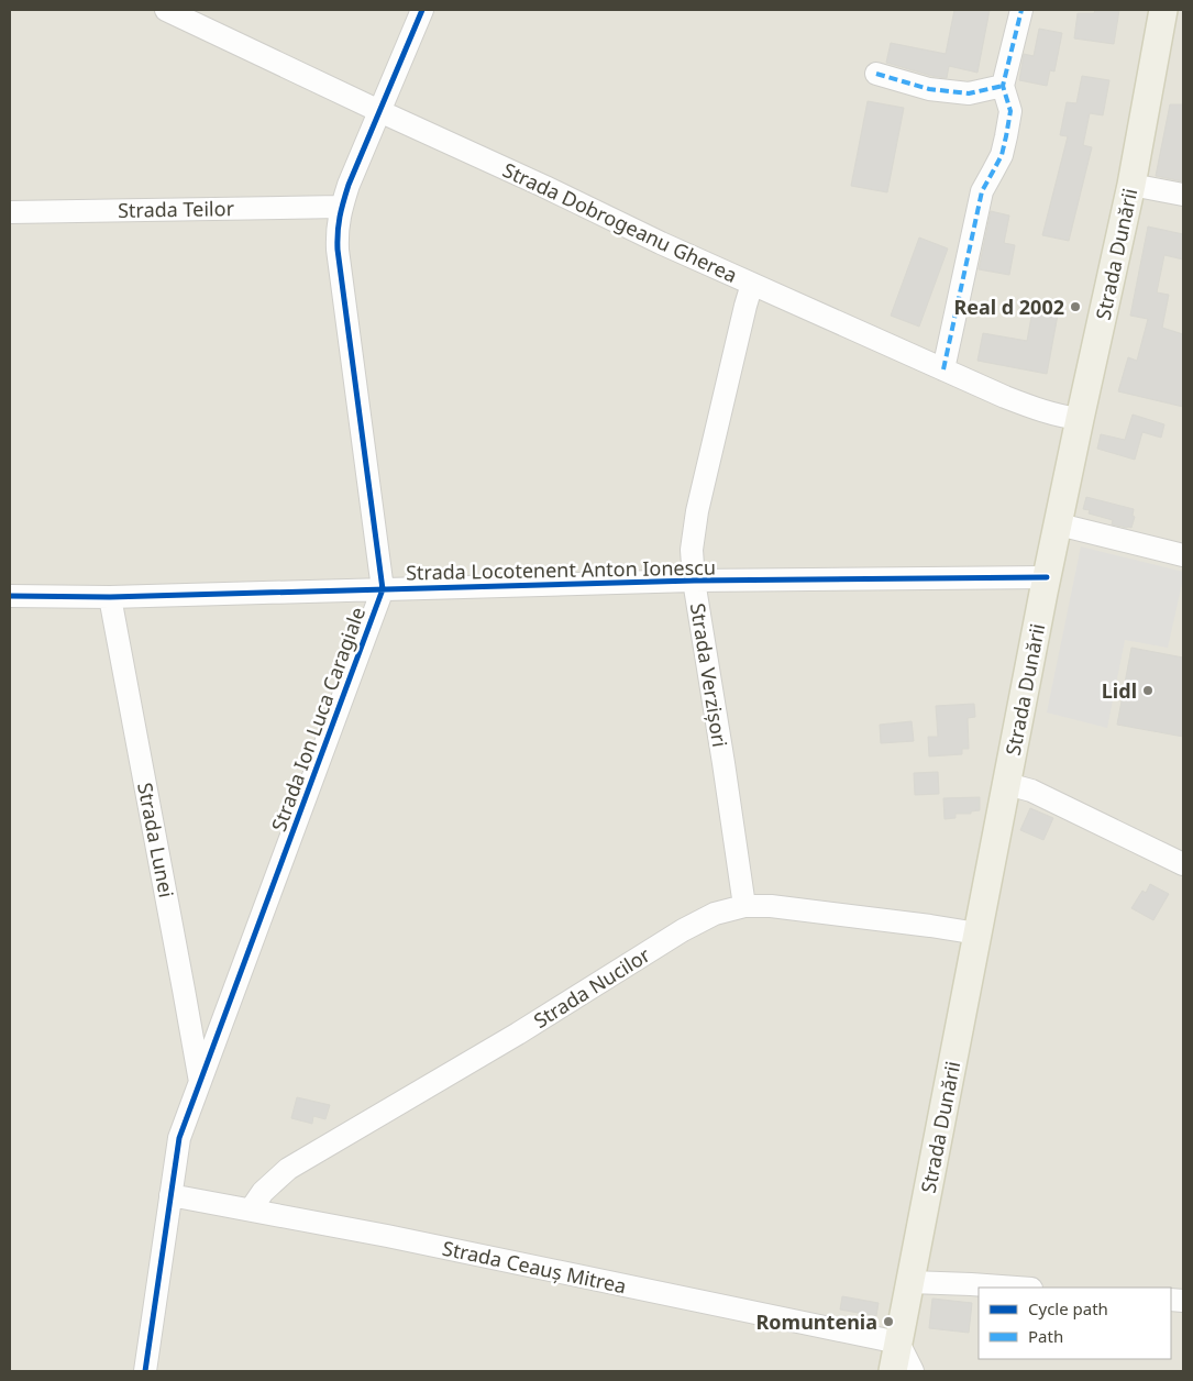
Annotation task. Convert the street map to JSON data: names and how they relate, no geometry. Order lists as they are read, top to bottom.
{
  "streets": {
    "main road": ["Strada Dunării"],
    "street": [
      "Strada Teilor",
      "Strada Dobrogeanu Gherea",
      "Strada Locotenent Anton Ionescu",
      "Strada Verzișori",
      "Strada Ion Luca Caragiale",
      "Strada Lunei",
      "Strada Nucilor",
      "Strada Ceauș Mitrea"
    ]
  },
  "crossings": [
    ["Strada Teilor", "Strada Ion Luca Caragiale"],
    ["Strada Dobrogeanu Gherea", "Strada Dunării"],
    ["Strada Dobrogeanu Gherea", "Strada Verzișori"],
    ["Strada Dobrogeanu Gherea", "Strada Ion Luca Caragiale"],
    ["Strada Dunării", "Strada Locotenent Anton Ionescu"],
    ["Strada Dunării", "Strada Nucilor"],
    ["Strada Dunării", "Strada Ceauș Mitrea"],
    ["Strada Locotenent Anton Ionescu", "Strada Verzișori"],
    ["Strada Locotenent Anton Ionescu", "Strada Ion Luca Caragiale"],
    ["Strada Locotenent Anton Ionescu", "Strada Lunei"],
    ["Strada Verzișori", "Strada Nucilor"],
    ["Strada Ion Luca Caragiale", "Strada Lunei"],
    ["Strada Ion Luca Caragiale", "Strada Ceauș Mitrea"],
    ["Strada Nucilor", "Strada Ceauș Mitrea"]
  ],
  "places": ["Real d 2002", "Lidl", "Romuntenia"],
  "legend": ["Cycle path", "Path"]
}
